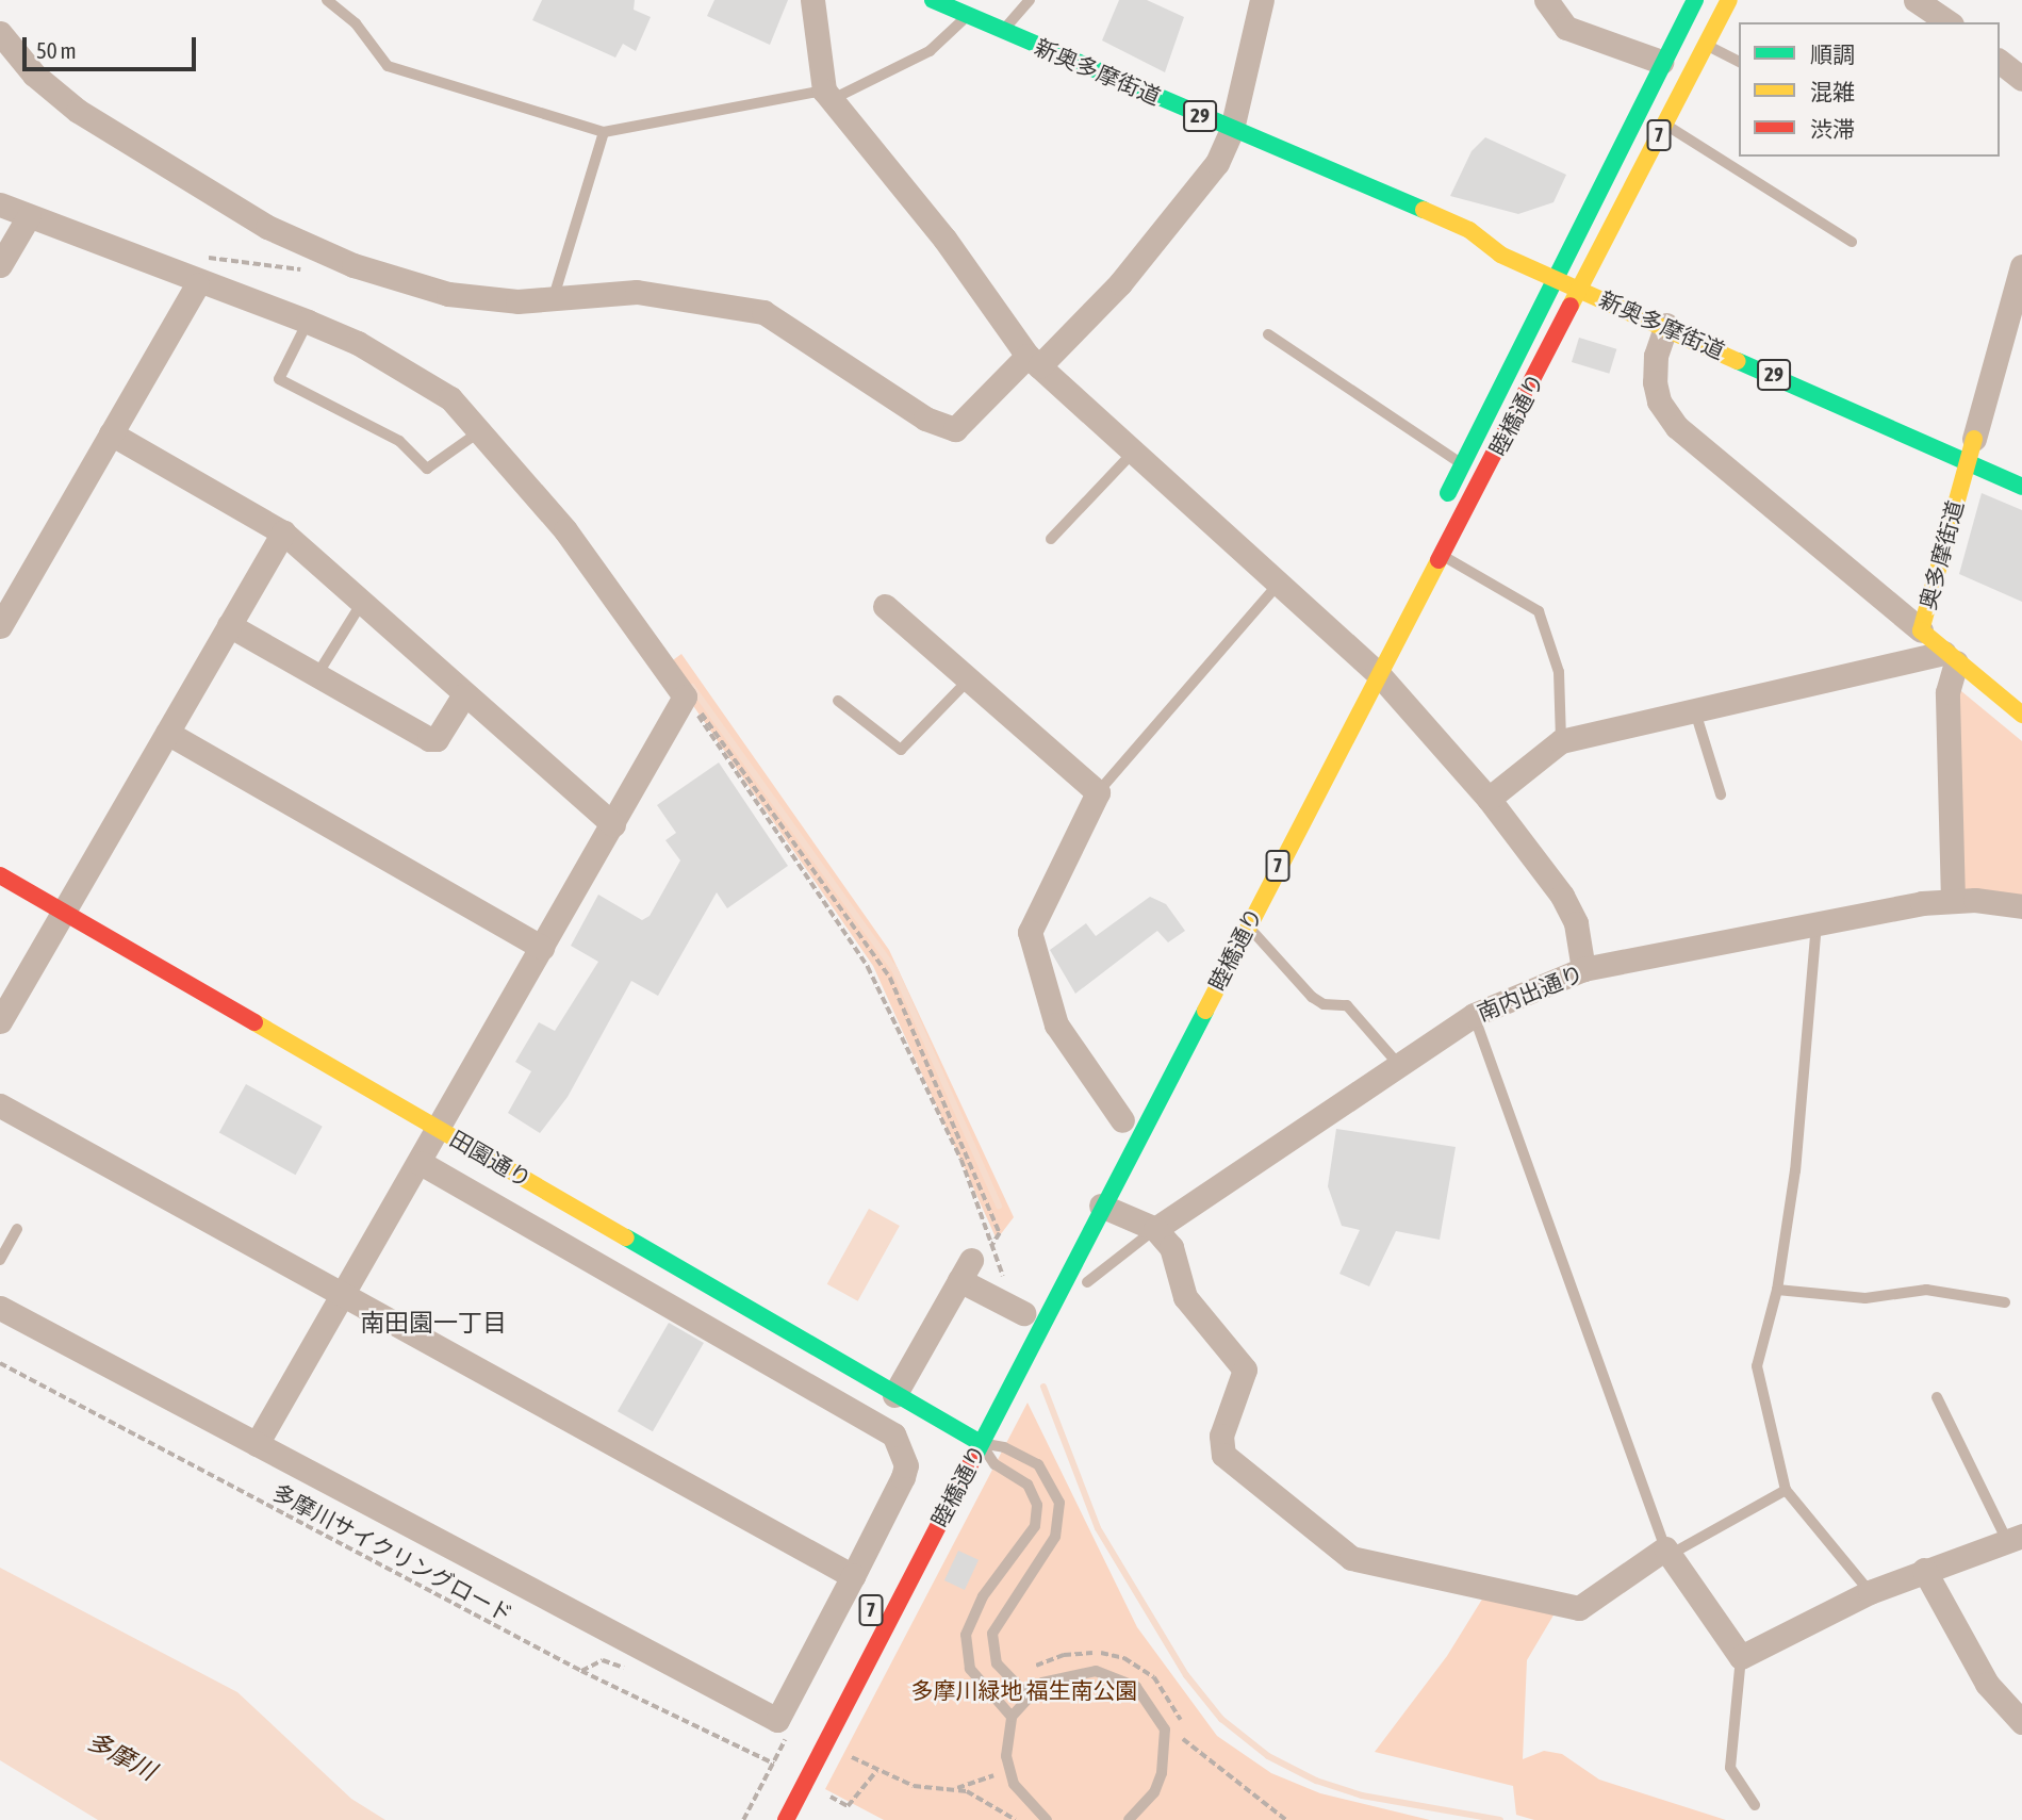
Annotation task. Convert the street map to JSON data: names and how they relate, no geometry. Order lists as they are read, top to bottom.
{
  "streets": {
    "main road": [
      "新奥多摩街道",
      "29",
      "7",
      "睦橋通り",
      "奥多摩街道",
      "田園通り"
    ],
    "street": ["南内出通り"],
    "path": ["多摩川サイクリングロード"]
  },
  "crossings": [
    ["新奥多摩街道", "睦橋通り"],
    ["新奥多摩街道", "奥多摩街道"],
    ["睦橋通り", "田園通り"]
  ],
  "districts": ["南田園一丁目"],
  "water": ["多摩川"],
  "parks": ["多摩川緑地 福生南公園"],
  "legend": ["順調", "混雑", "渋滞"],
  "scale_bar": "50 m"
}
